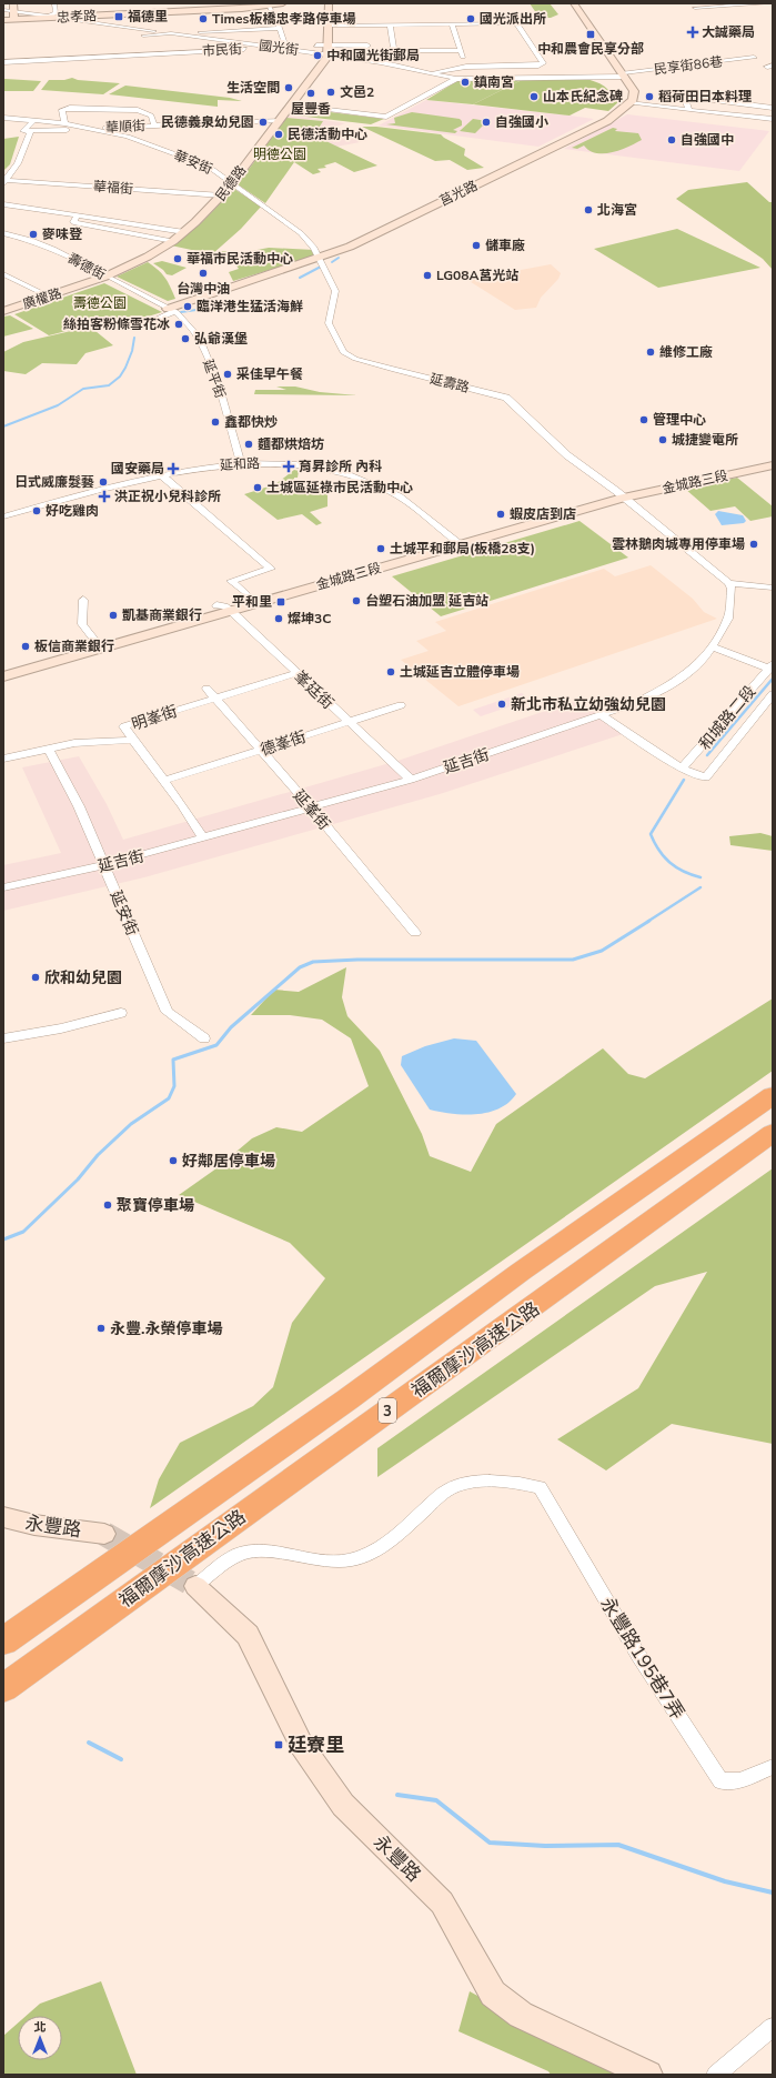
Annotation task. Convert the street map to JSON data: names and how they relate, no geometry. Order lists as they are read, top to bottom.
{
  "streets": {
    "highway": ["福爾摩沙高速公路", "3"],
    "street": [
      "忠孝路",
      "國光街",
      "市民街",
      "民享街86巷",
      "華順街",
      "華安街",
      "民德路",
      "華福街",
      "莒光路",
      "壽德街",
      "廣權路",
      "延平街",
      "延壽路",
      "延和路",
      "金城路三段",
      "峯廷街",
      "明峯街",
      "和城路二段",
      "德峯街",
      "延吉街",
      "延峯街",
      "延安街",
      "永豐路",
      "永豐路195巷7弄"
    ]
  },
  "crossings": [
    ["國光街", "市民街"],
    ["國光街", "民享街86巷"],
    ["國光街", "民德路"],
    ["市民街", "民德路"],
    ["華順街", "華安街"],
    ["華順街", "民德路"],
    ["華安街", "民德路"],
    ["華安街", "莒光路"],
    ["華安街", "延壽路"],
    ["民德路", "華福街"],
    ["民德路", "壽德街"],
    ["民德路", "廣權路"],
    ["莒光路", "壽德街"],
    ["莒光路", "延平街"],
    ["莒光路", "延壽路"],
    ["壽德街", "廣權路"],
    ["壽德街", "延平街"],
    ["延平街", "延和路"],
    ["延壽路", "金城路三段"],
    ["延和路", "金城路三段"],
    ["金城路三段", "峯廷街"],
    ["峯廷街", "明峯街"],
    ["峯廷街", "德峯街"],
    ["峯廷街", "延吉街"],
    ["明峯街", "延峯街"],
    ["明峯街", "延安街"],
    ["德峯街", "延峯街"],
    ["延吉街", "延峯街"],
    ["延吉街", "延安街"],
    ["永豐路", "永豐路195巷7弄"]
  ],
  "parks": ["明德公園", "壽德公園"],
  "places": {
    "transit": [
      "福德里",
      "中和農會民享分部",
      "平和里",
      "廷寮里"
    ],
    "other": [
      "Times板橋忠孝路停車場",
      "國光派出所",
      "中和國光街郵局",
      "鎮南宮",
      "生活空間",
      "文邑2",
      "屋豐香",
      "山本氏紀念碑",
      "稻荷田日本料理",
      "民德義泉幼兒園",
      "自強國小",
      "民德活動中心",
      "自強國中",
      "北海宮",
      "麥味登",
      "儲車廠",
      "華福市民活動中心",
      "台灣中油",
      "LG08A莒光站",
      "臨洋港生猛活海鮮",
      "絲拍客粉條雪花冰",
      "弘爺漢堡",
      "維修工廠",
      "采佳早午餐",
      "管理中心",
      "鑫都快炒",
      "城捷變電所",
      "麵都烘焙坊",
      "日式威廉髮藝",
      "土城區延祿市民活動中心",
      "好吃雞肉",
      "蝦皮店到店",
      "雲林鵝肉城專用停車場",
      "土城平和郵局(板橋28支)",
      "台塑石油加盟 延吉站",
      "凱基商業銀行",
      "燦坤3C",
      "板信商業銀行",
      "土城延吉立體停車場",
      "新北市私立幼強幼兒園",
      "欣和幼兒園",
      "好鄰居停車場",
      "聚寶停車場",
      "永豐.永榮停車場"
    ],
    "health": [
      "大誠藥局",
      "育昇診所 內科",
      "國安藥局",
      "洪正祝小兒科診所"
    ]
  },
  "north": "top"
}
